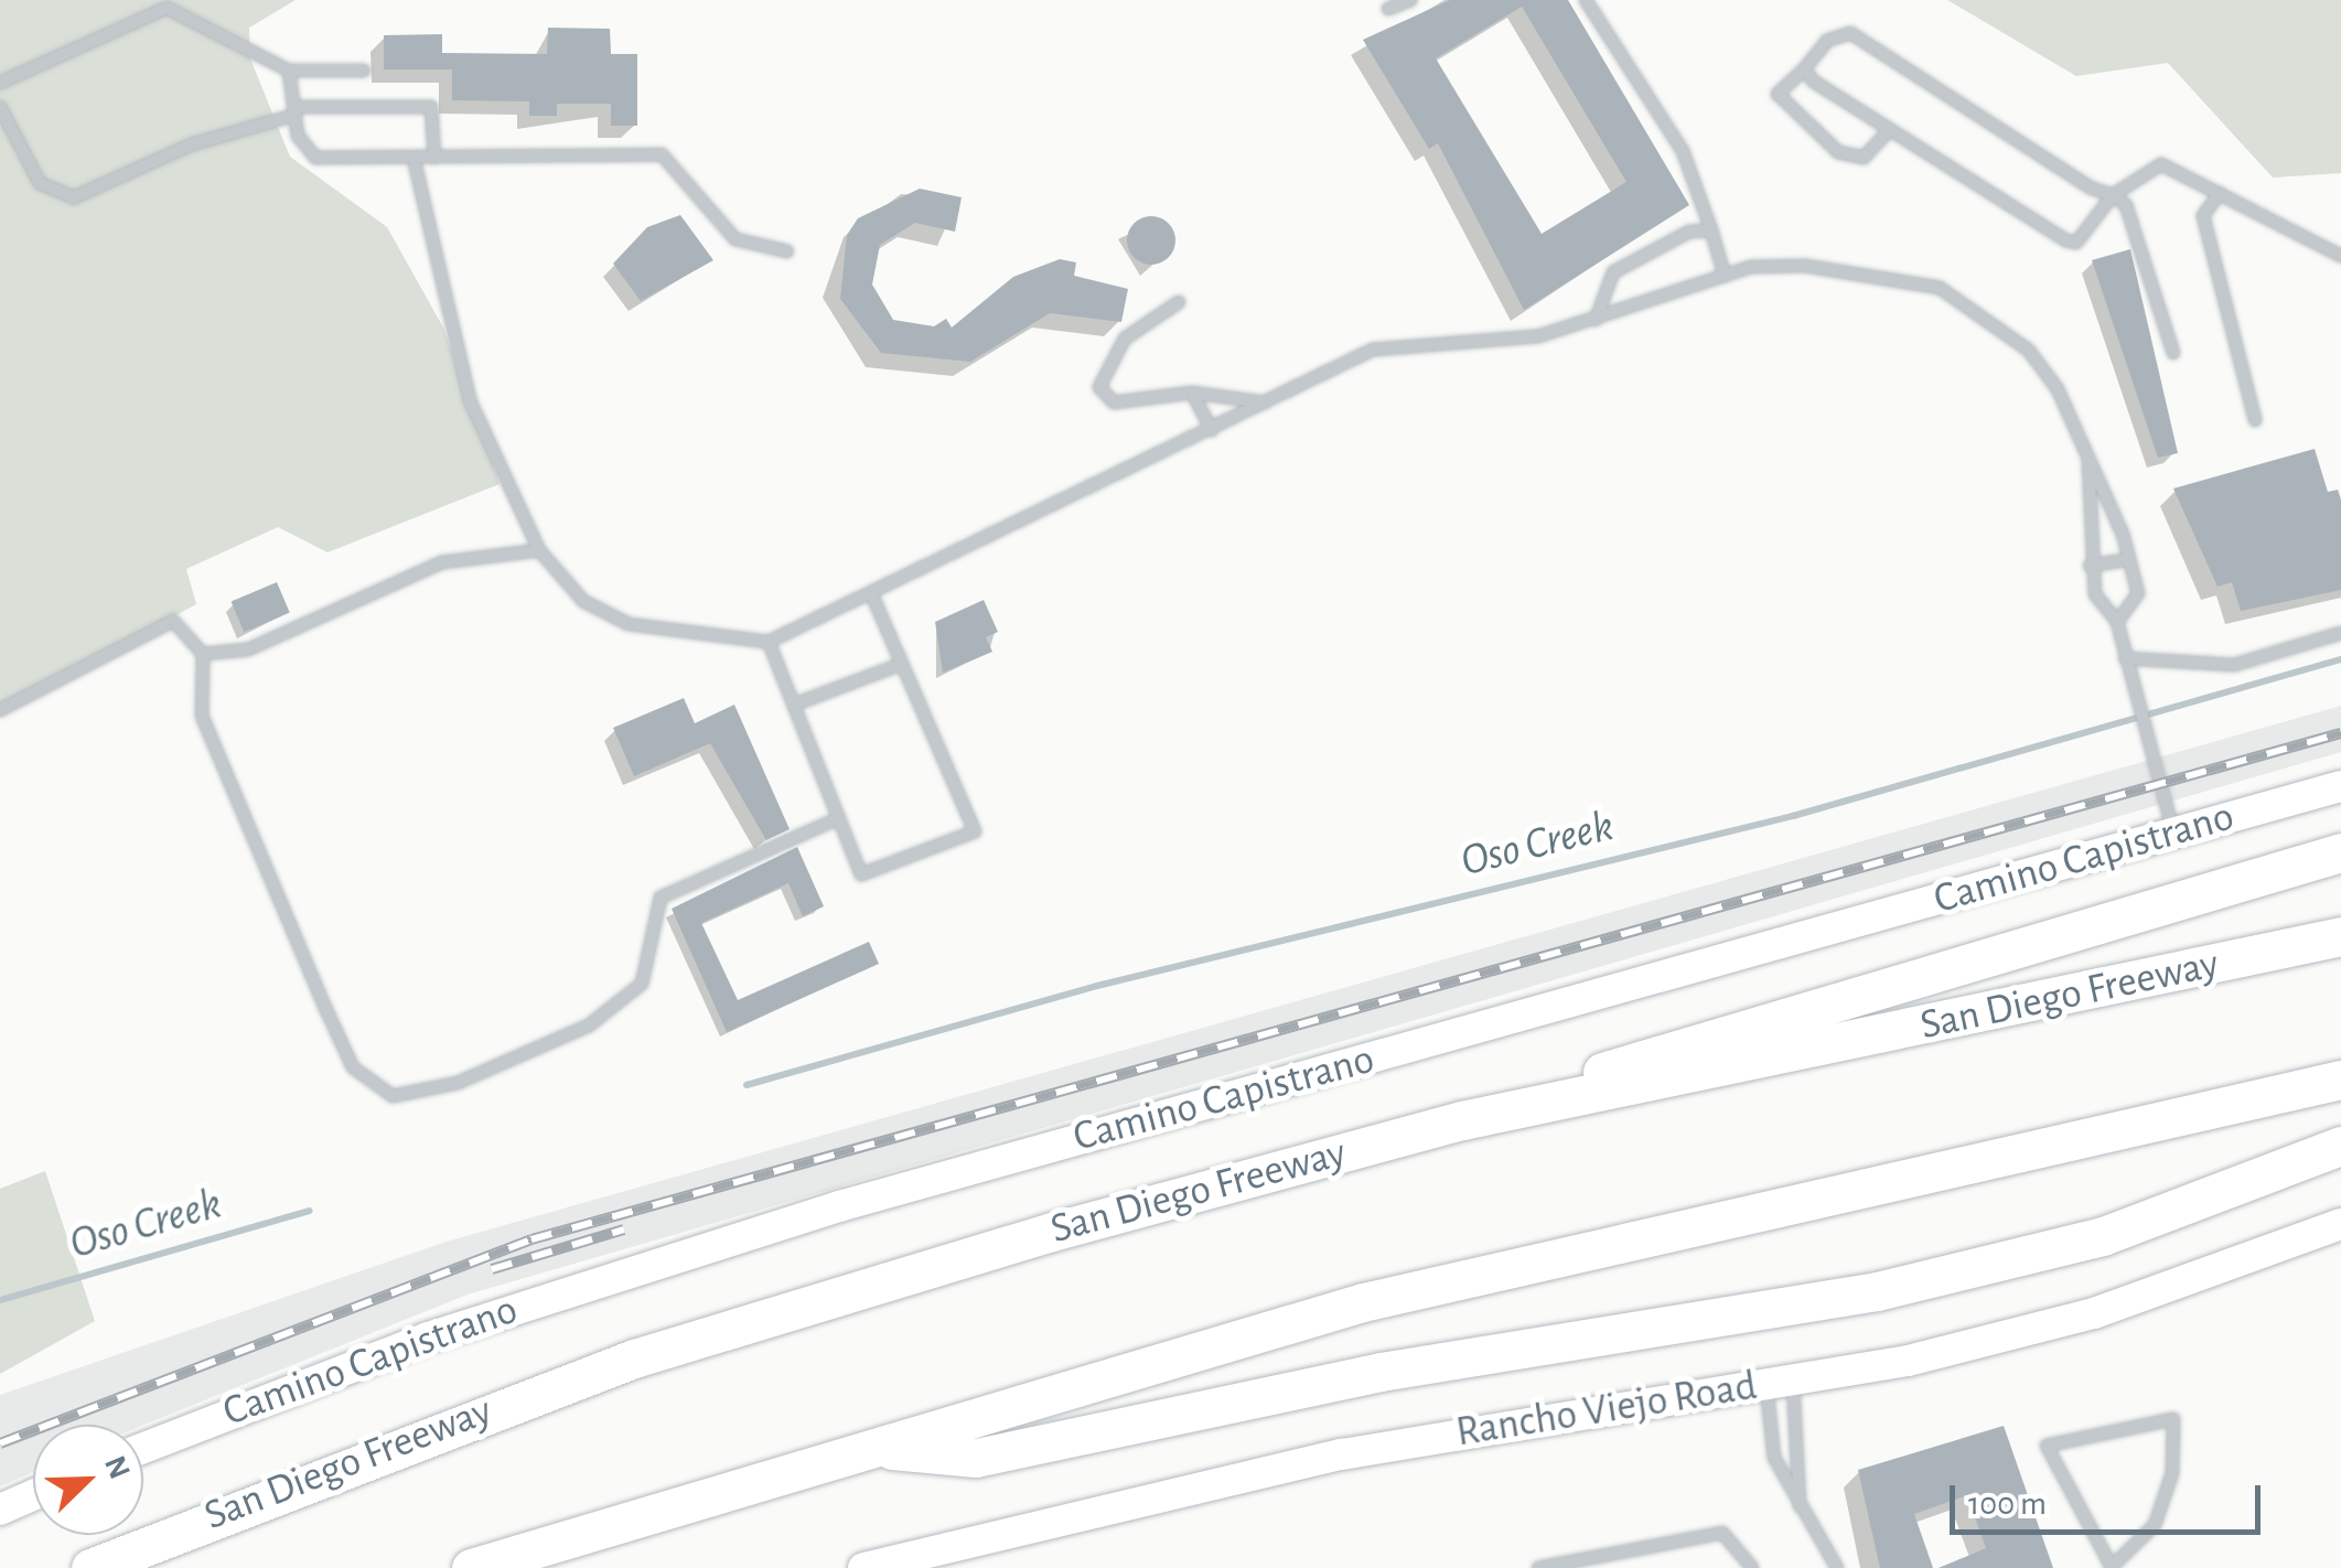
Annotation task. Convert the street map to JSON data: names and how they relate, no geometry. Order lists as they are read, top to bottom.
{
  "streets": {
    "highway": ["San Diego Freeway"],
    "street": ["Camino Capistrano", "Rancho Viejo Road"]
  },
  "water": ["Oso Creek"],
  "scale_bar": "100 m",
  "north": "top right"
}
